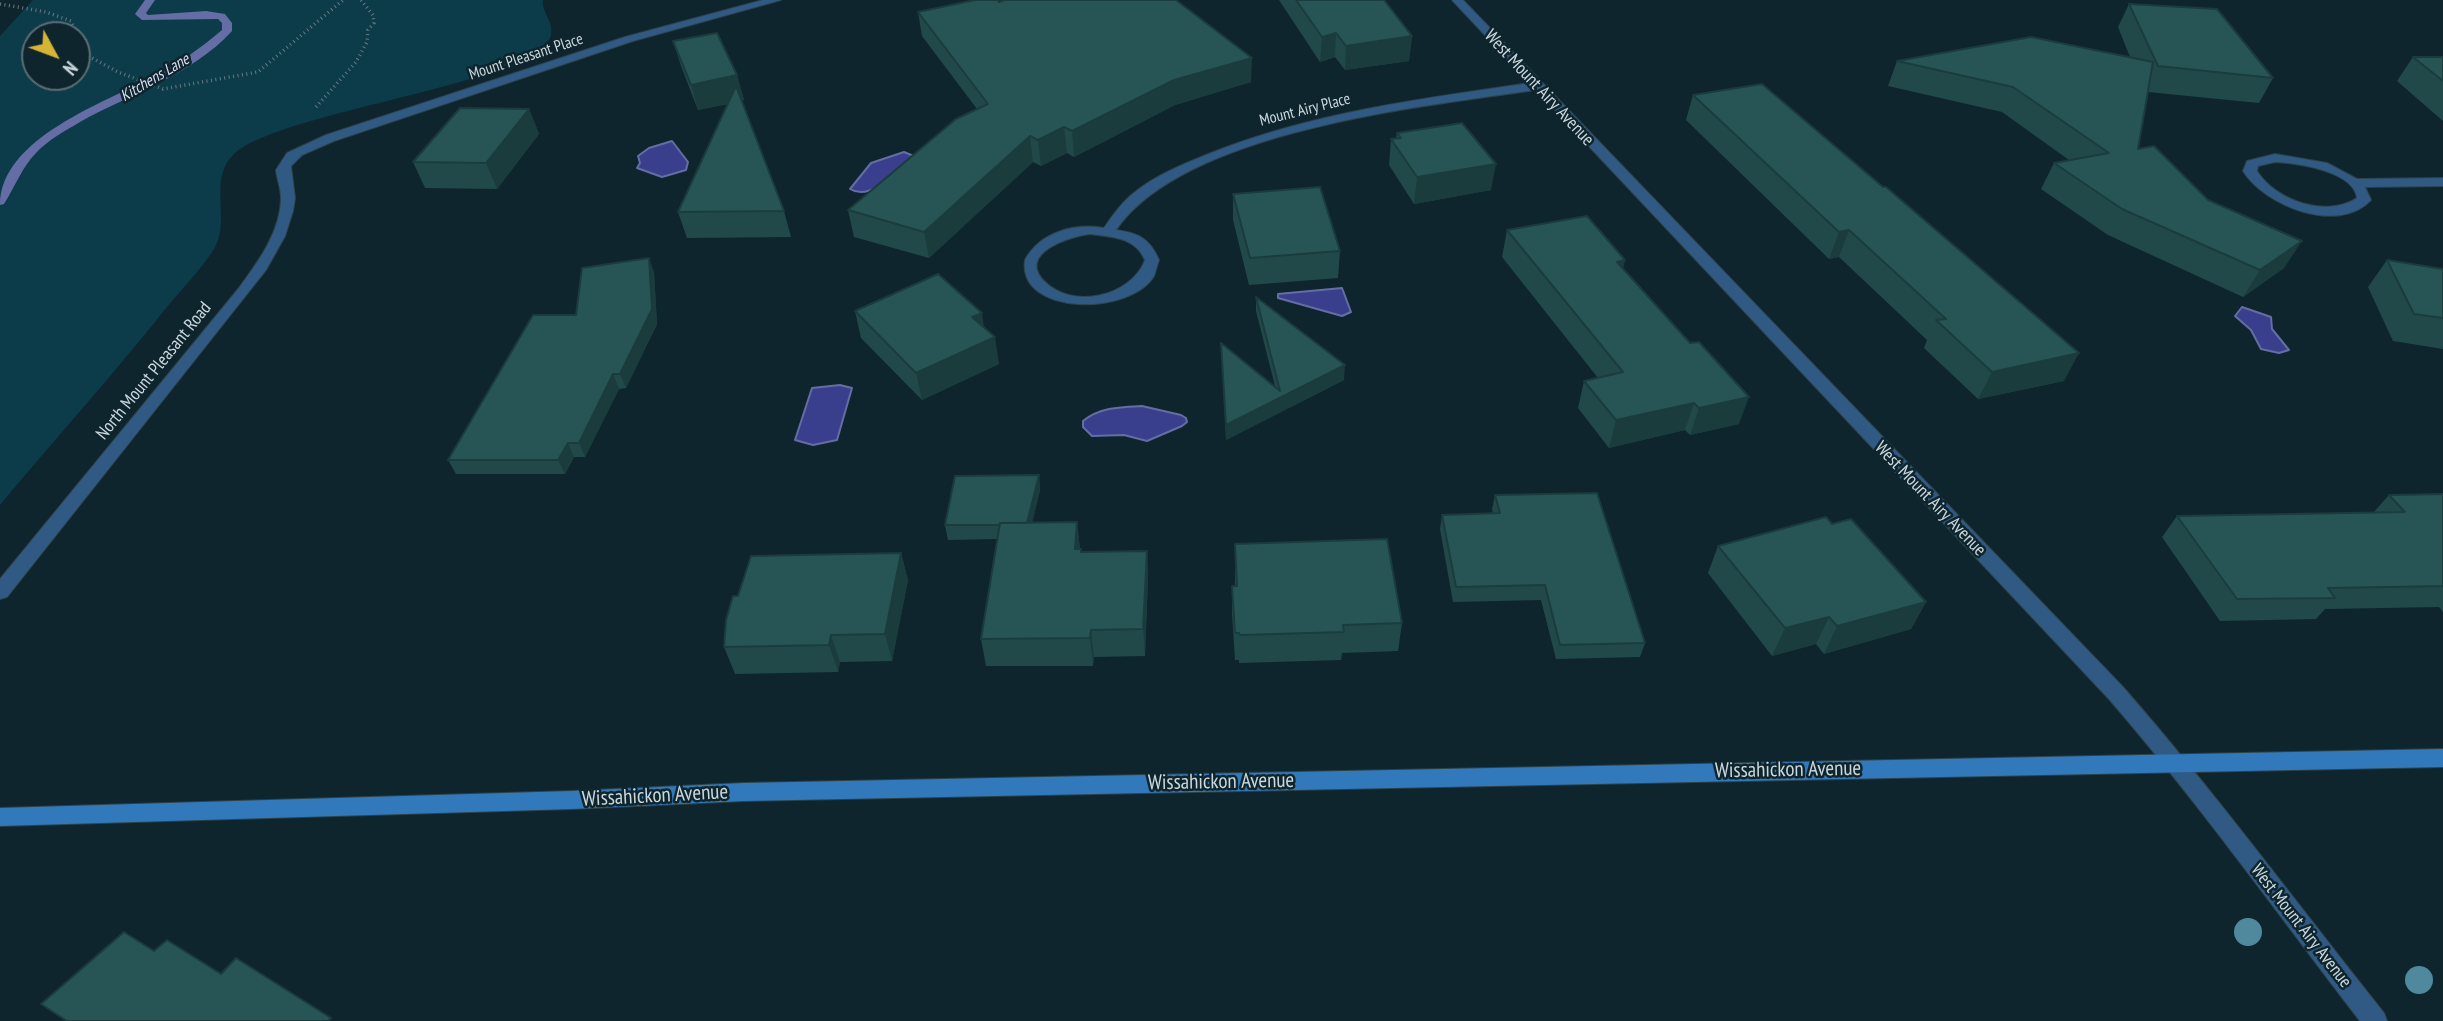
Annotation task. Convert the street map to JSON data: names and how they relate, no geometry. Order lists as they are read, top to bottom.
{
  "streets": {
    "street": [
      "Mount Pleasant Place",
      "West Mount Airy Avenue",
      "Mount Airy Place",
      "North Mount Pleasant Road",
      "Wissahickon Avenue"
    ]
  },
  "crossings": [
    ["Mount Pleasant Place", "North Mount Pleasant Road"],
    ["West Mount Airy Avenue", "Mount Airy Place"],
    ["West Mount Airy Avenue", "Wissahickon Avenue"]
  ],
  "water": ["Kitchens Lane"],
  "north": "bottom right"
}
